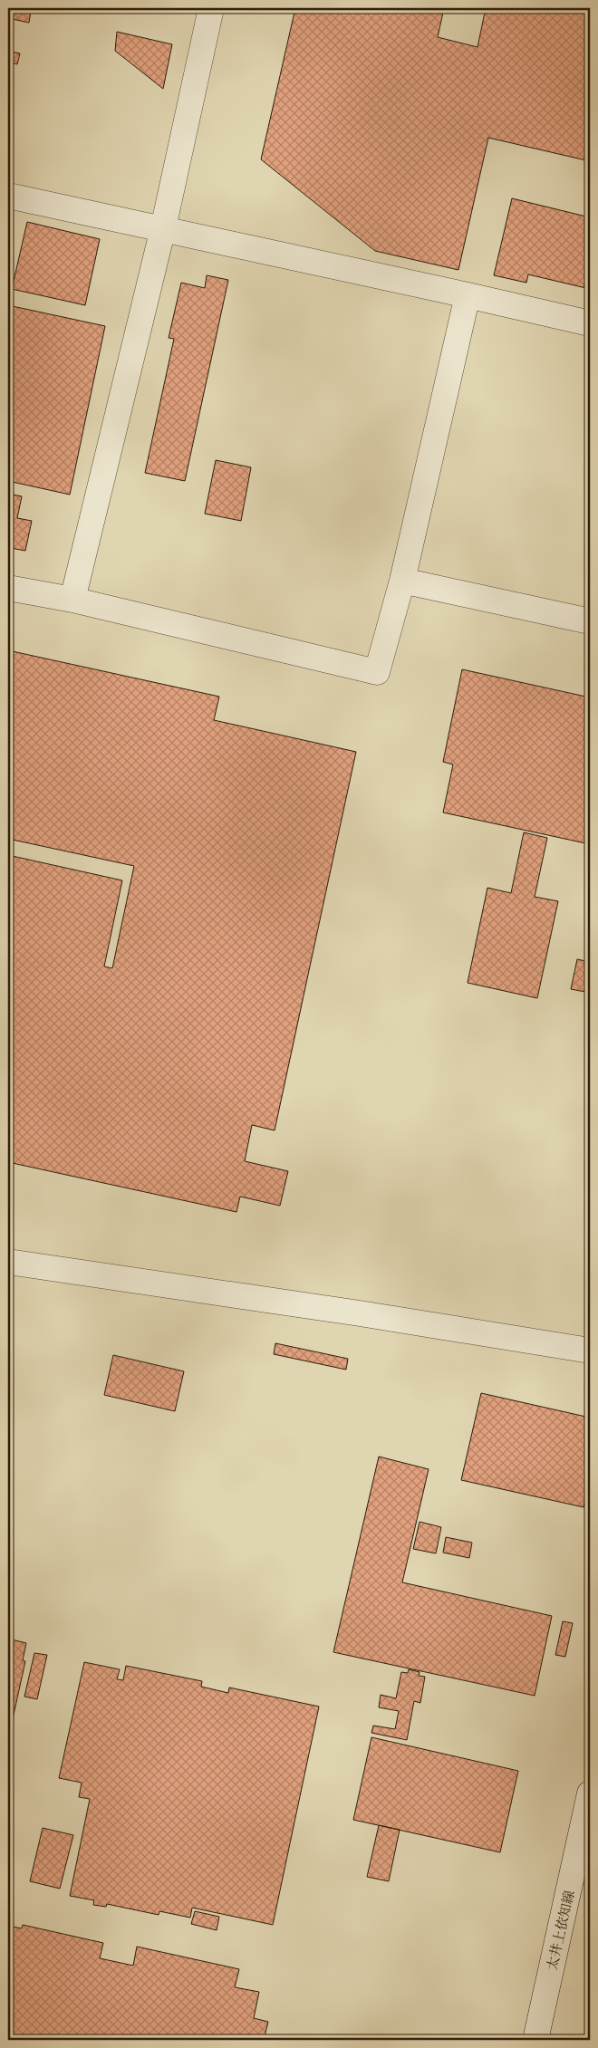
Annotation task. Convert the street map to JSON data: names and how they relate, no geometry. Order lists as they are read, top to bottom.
{
  "streets": {
    "street": ["太井上依知線"]
  }
}
